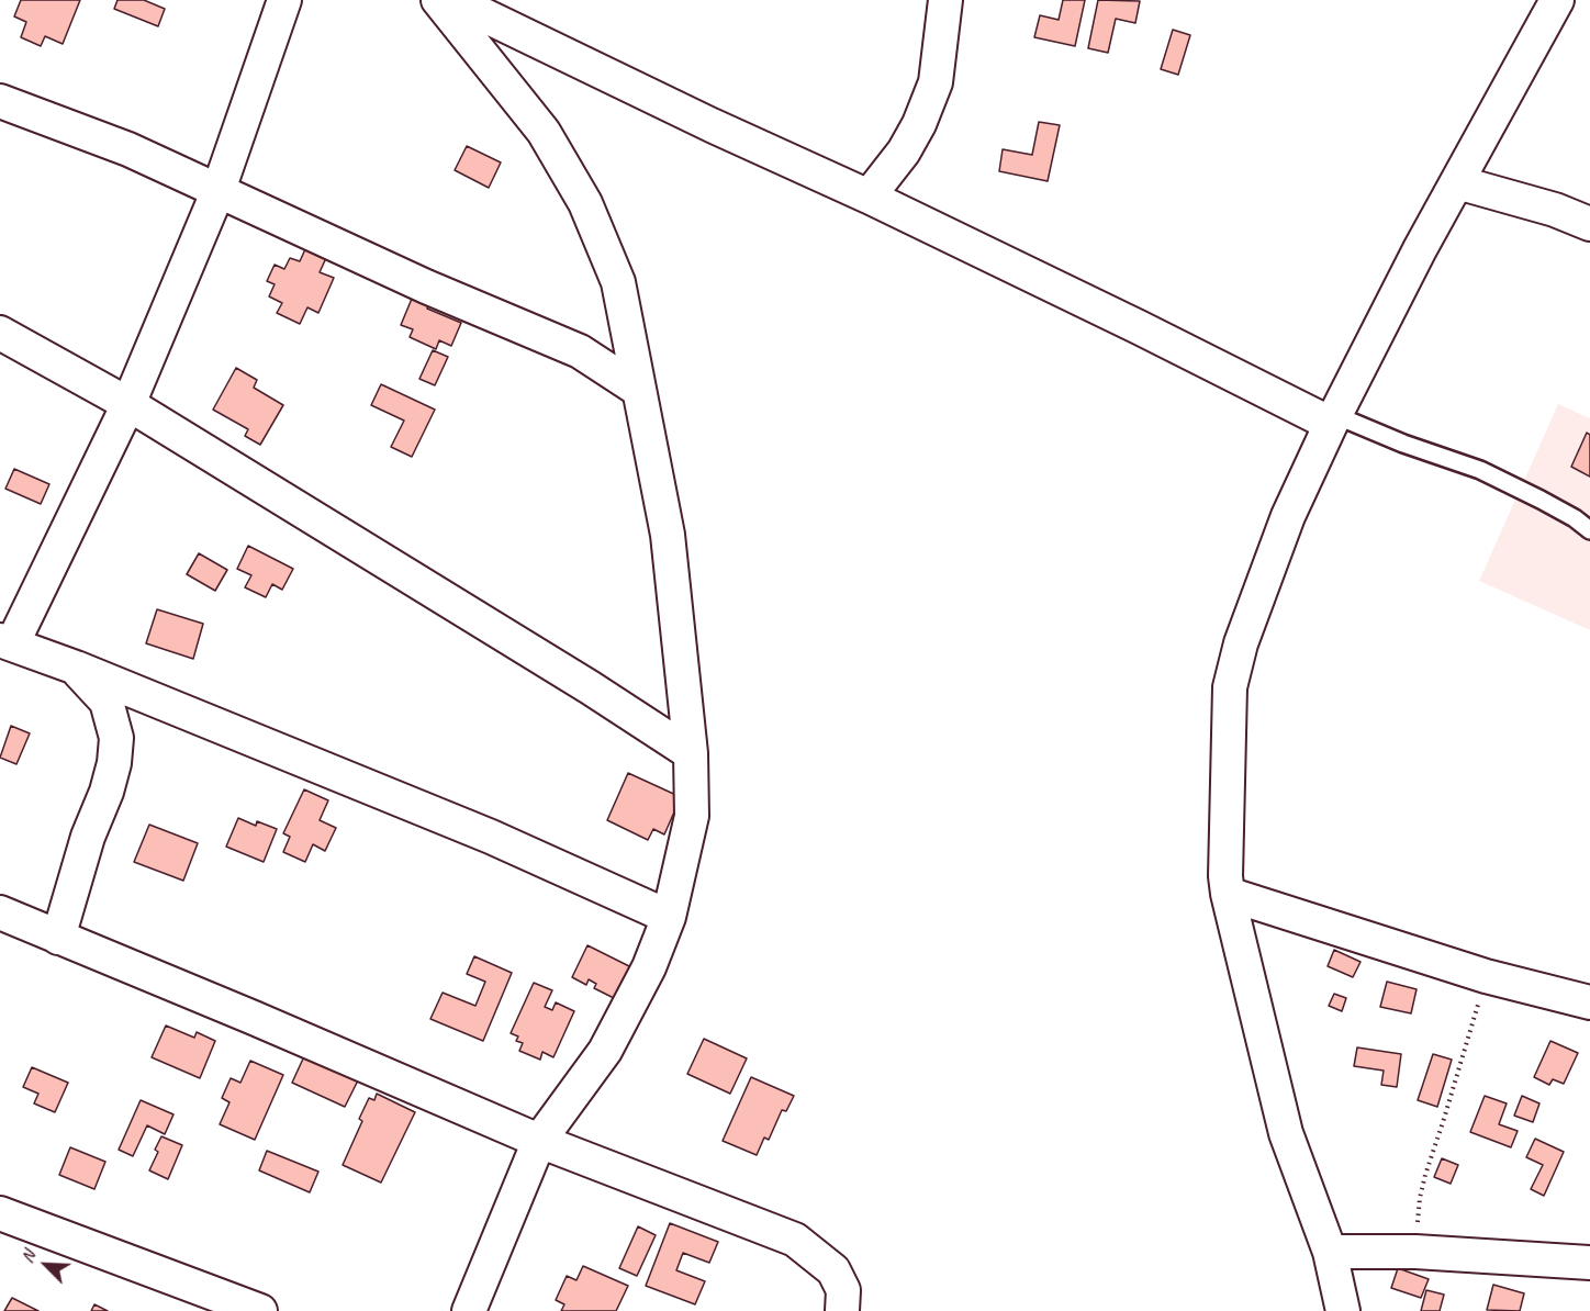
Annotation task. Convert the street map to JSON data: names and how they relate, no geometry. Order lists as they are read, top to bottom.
{
  "north": "top left"
}
